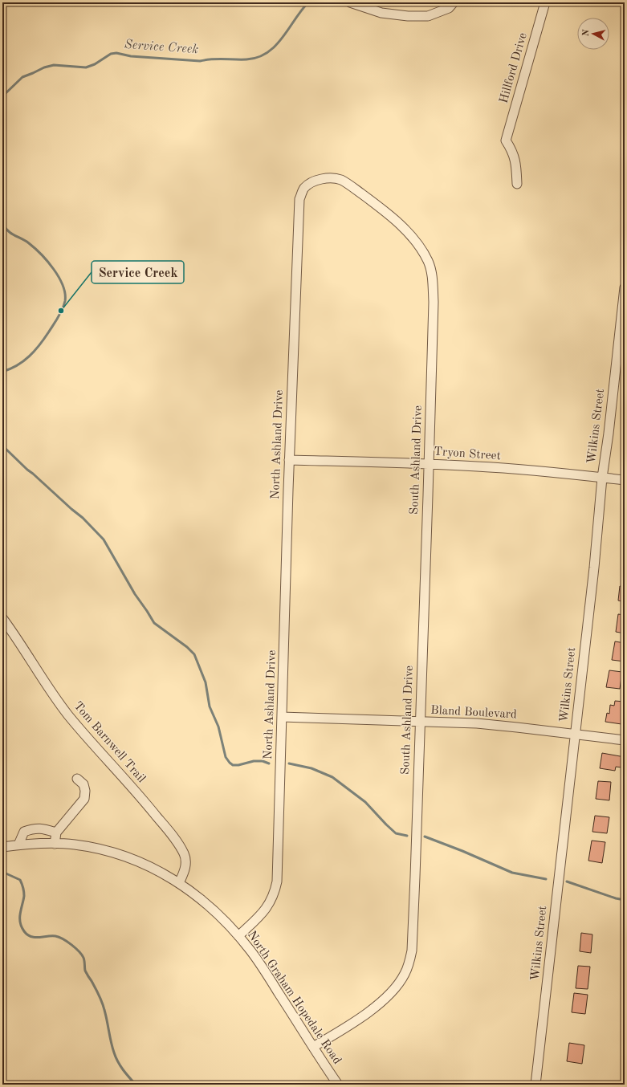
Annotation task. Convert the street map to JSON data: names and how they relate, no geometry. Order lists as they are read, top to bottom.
{
  "streets": {
    "street": [
      "Hillford Drive",
      "Wilkins Street",
      "North Ashland Drive",
      "Tryon Street",
      "South Ashland Drive",
      "Bland Boulevard",
      "Tom Barnwell Trail",
      "North Graham Hopedale Road"
    ]
  },
  "crossings": [
    ["Wilkins Street", "Tryon Street"],
    ["Wilkins Street", "Bland Boulevard"],
    ["North Ashland Drive", "Tryon Street"],
    ["North Ashland Drive", "South Ashland Drive"],
    ["North Ashland Drive", "Bland Boulevard"],
    ["North Ashland Drive", "North Graham Hopedale Road"],
    ["Tryon Street", "South Ashland Drive"],
    ["South Ashland Drive", "Bland Boulevard"],
    ["South Ashland Drive", "North Graham Hopedale Road"],
    ["Tom Barnwell Trail", "North Graham Hopedale Road"]
  ],
  "water": ["Service Creek"],
  "places": ["Service Creek"],
  "north": "left"
}
